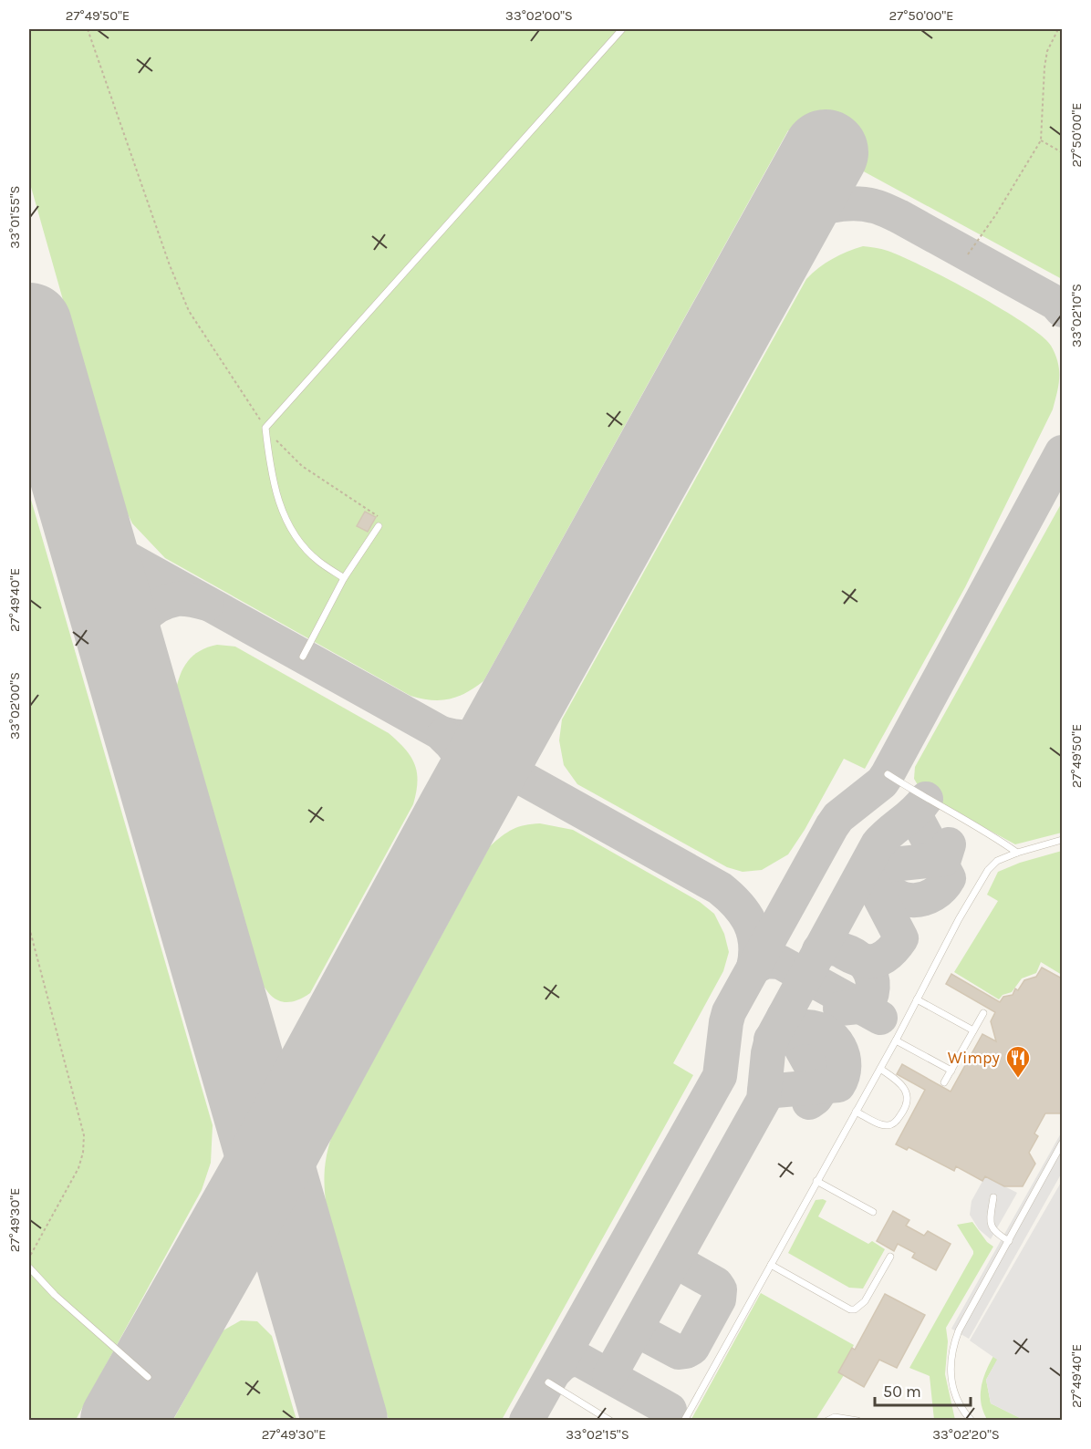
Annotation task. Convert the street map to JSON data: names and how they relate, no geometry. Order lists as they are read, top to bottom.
{
  "places": {
    "restaurant": ["Wimpy"]
  },
  "scale_bar": "50 m",
  "coordinates": [
    "27°49'50\"E",
    "33°02'00\"S",
    "27°50'00\"E",
    "33°01'55\"S",
    "33°02'10\"S",
    "27°49'40\"E",
    "27°49'30\"E",
    "33°02'15\"S",
    "33°02'20\"S"
  ]
}
